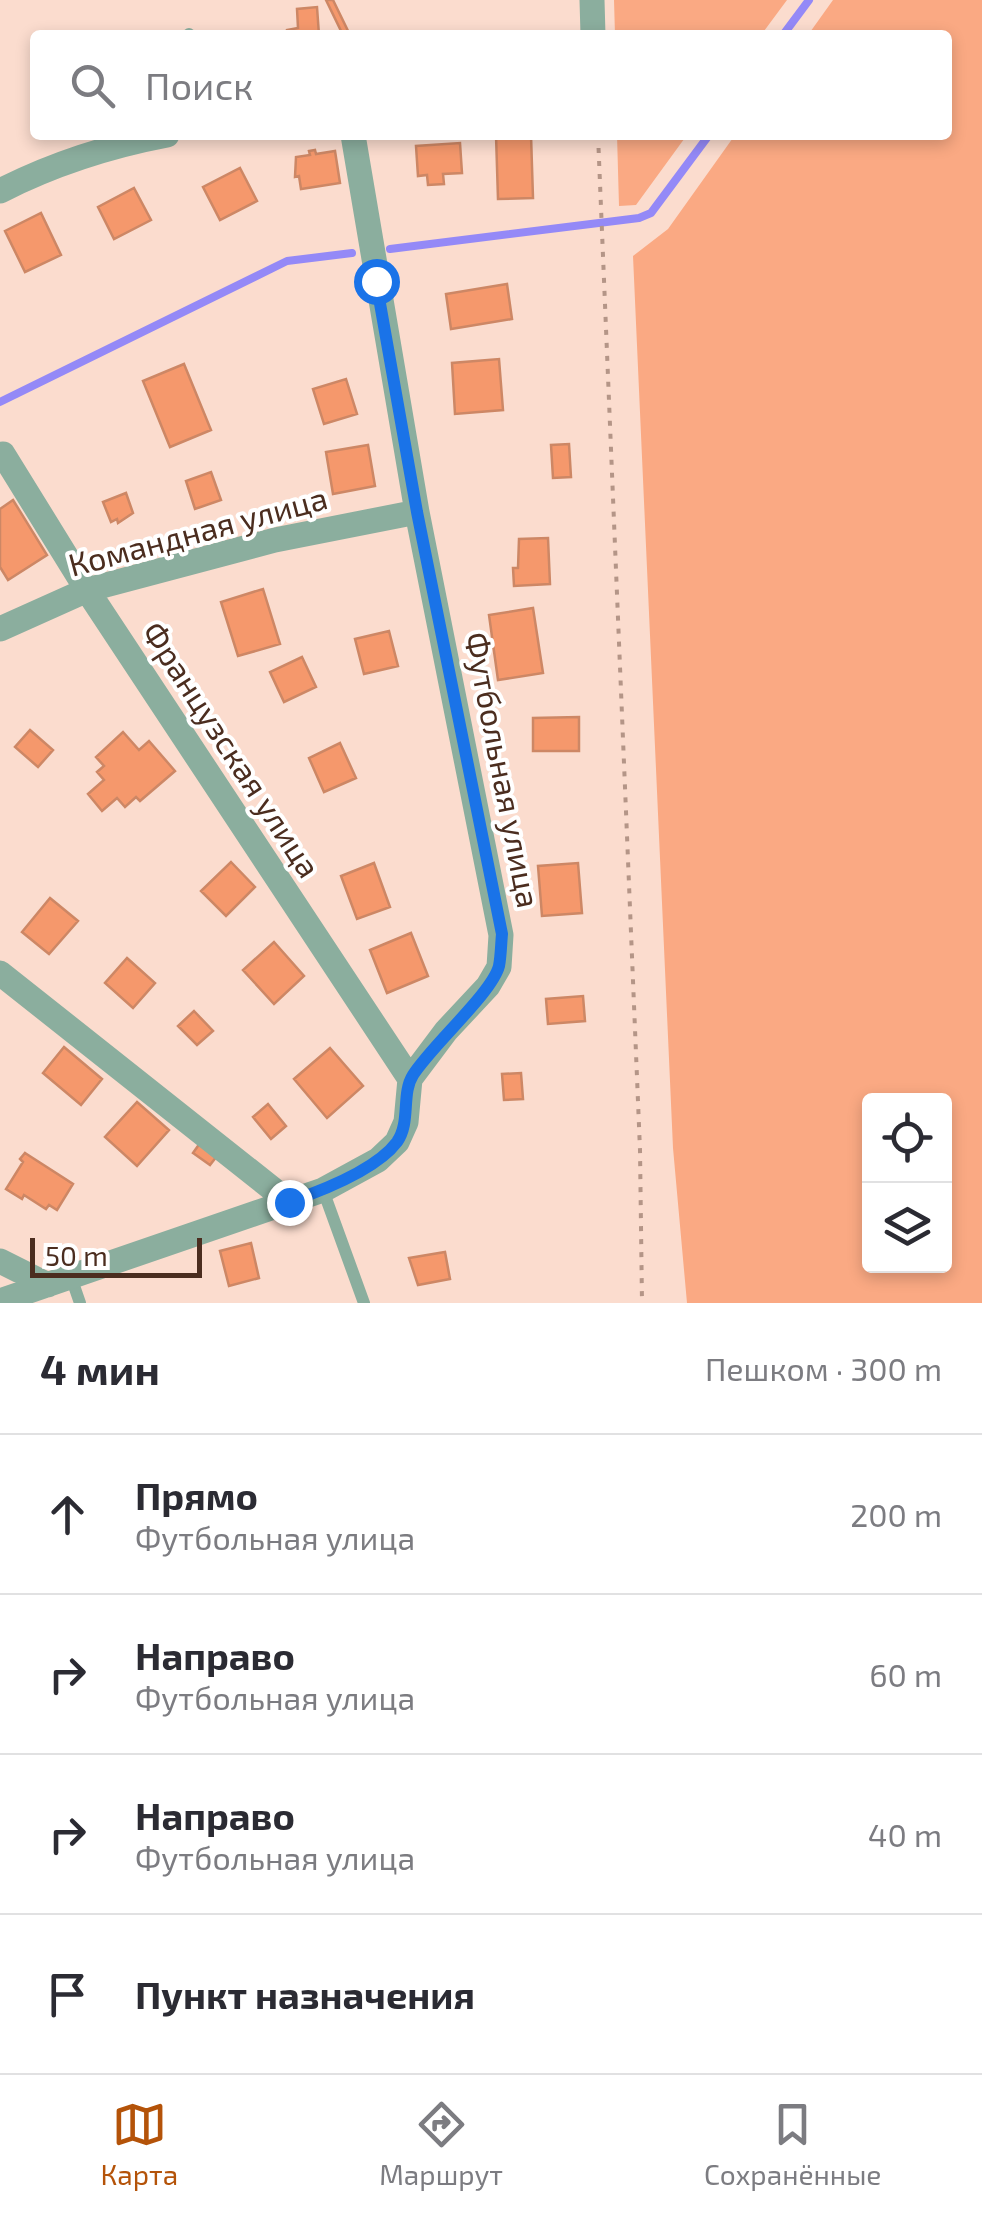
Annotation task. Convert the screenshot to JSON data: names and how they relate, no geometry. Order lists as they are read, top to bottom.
{
  "streets": {
    "street": ["Командная улица", "Французская улица", "Футбольная улица"]
  },
  "crossings": [
    ["Командная улица", "Французская улица"],
    ["Командная улица", "Футбольная улица"],
    ["Французская улица", "Футбольная улица"]
  ],
  "scale_bar": "50 m",
  "page": {
    "search": "Поиск",
    "scale": "50 m",
    "heading": ["4 мин", "Пешком · 300 m"],
    "list": [
      ["Прямо", "Футбольная улица", "200 m"],
      ["Направо", "Футбольная улица", "60 m"],
      ["Направо", "Футбольная улица", "40 m"],
      "Пункт назначения"
    ],
    "nav": ["Карта", "Маршрут", "Сохранённые"]
  }
}
